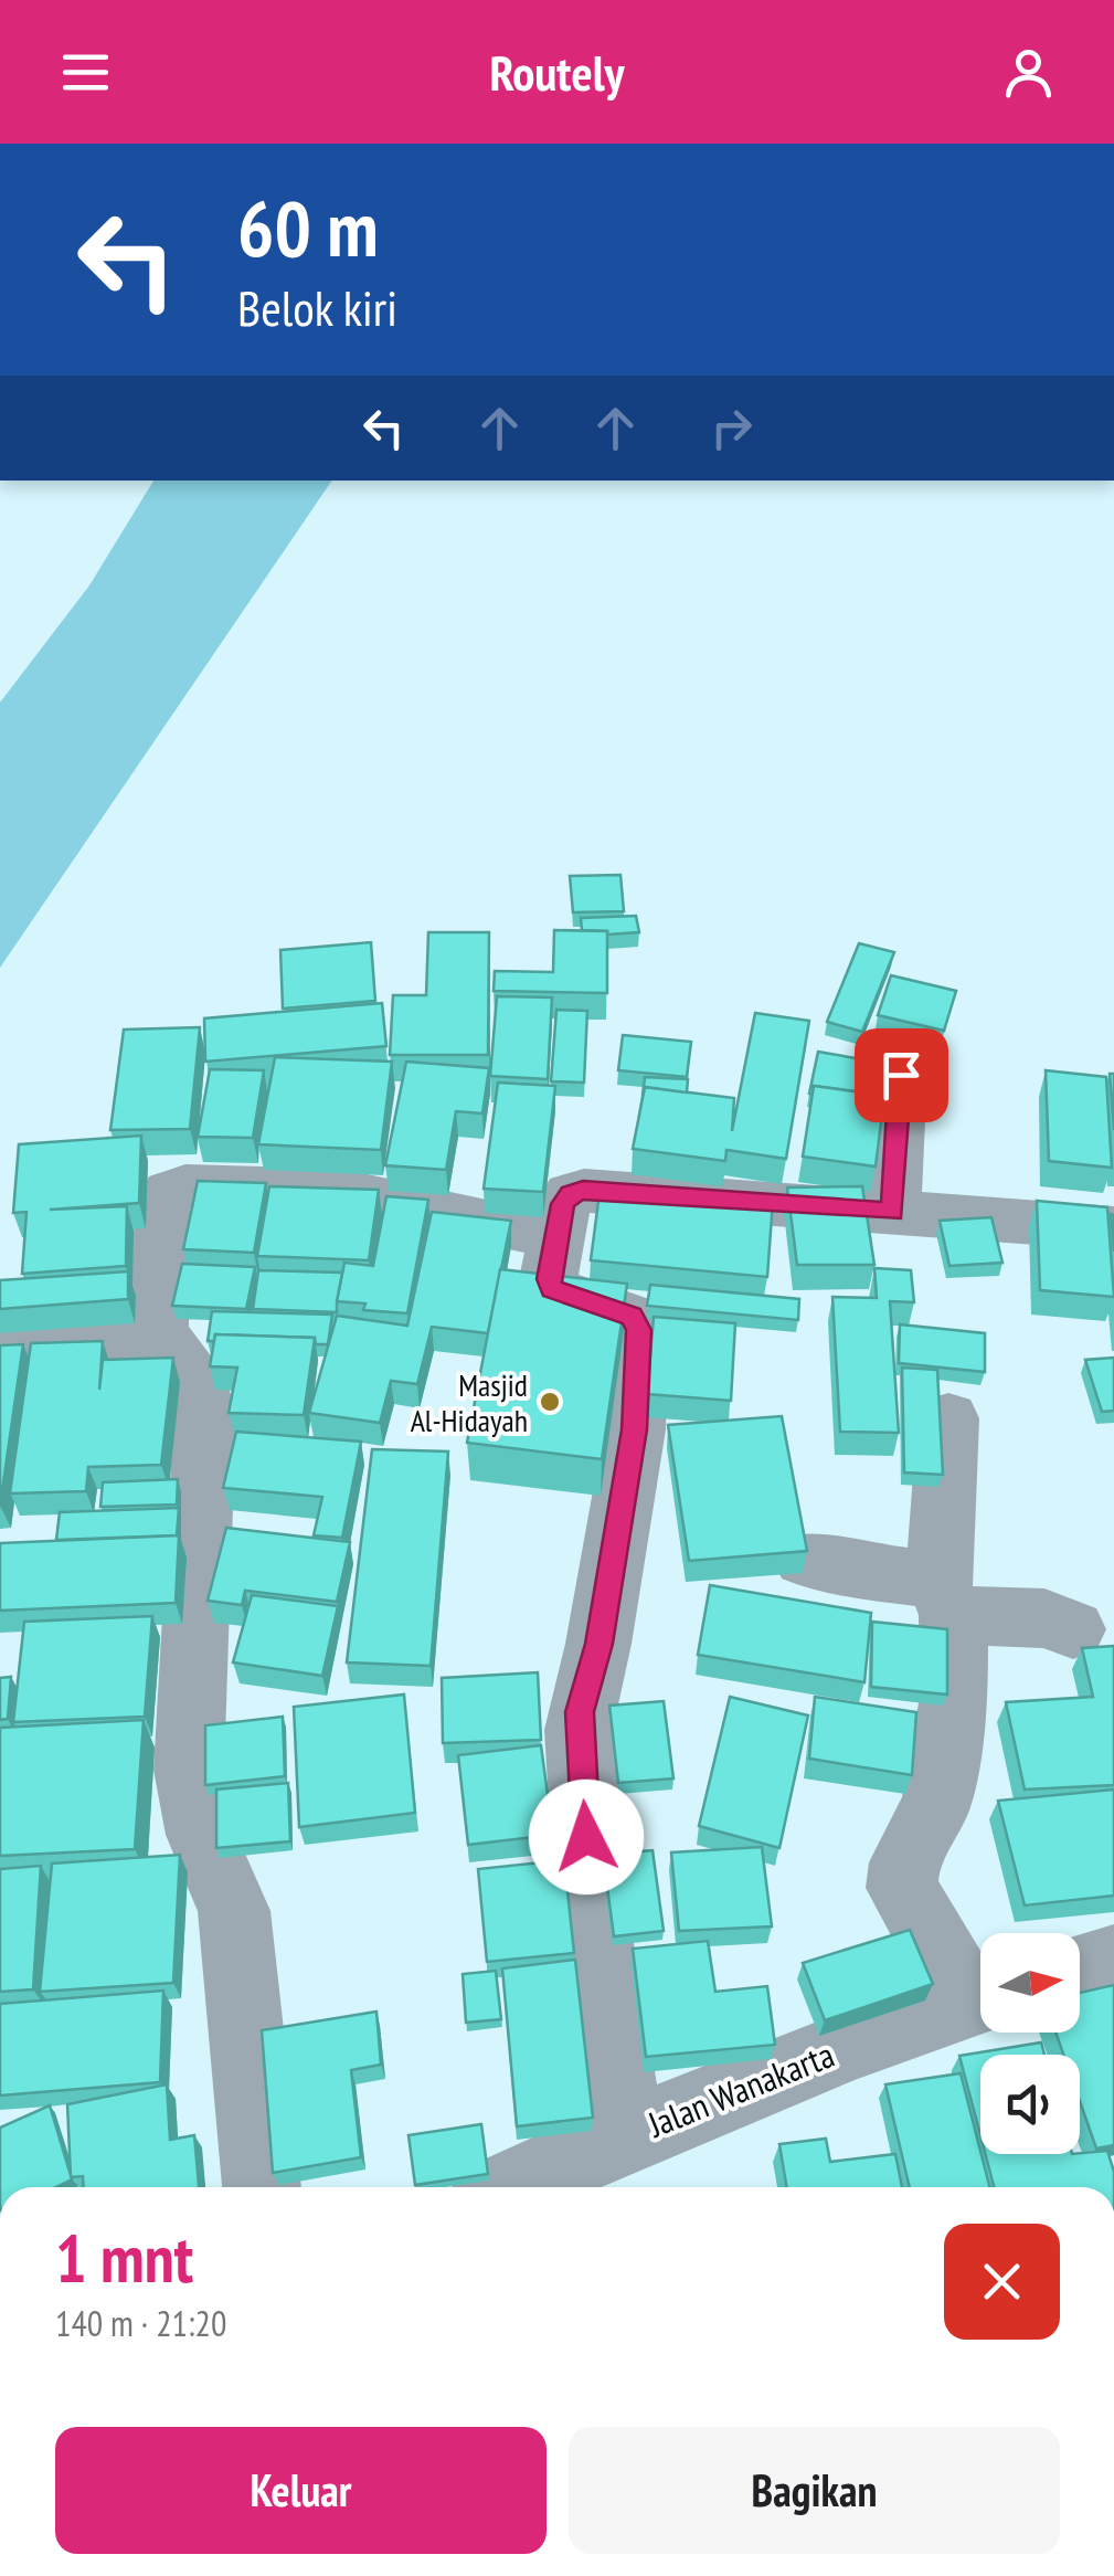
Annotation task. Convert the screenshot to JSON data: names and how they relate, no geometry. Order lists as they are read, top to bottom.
{
  "streets": {
    "street": ["Jalan Wanakarta"]
  },
  "places": ["Masjid Al-Hidayah"],
  "north": "right",
  "page": {
    "header": "Routely",
    "turn": ["60 m", "Belok kiri"],
    "heading": ["1 mnt", "140 m · 21:20"],
    "buttons": ["Keluar", "Bagikan"]
  }
}
